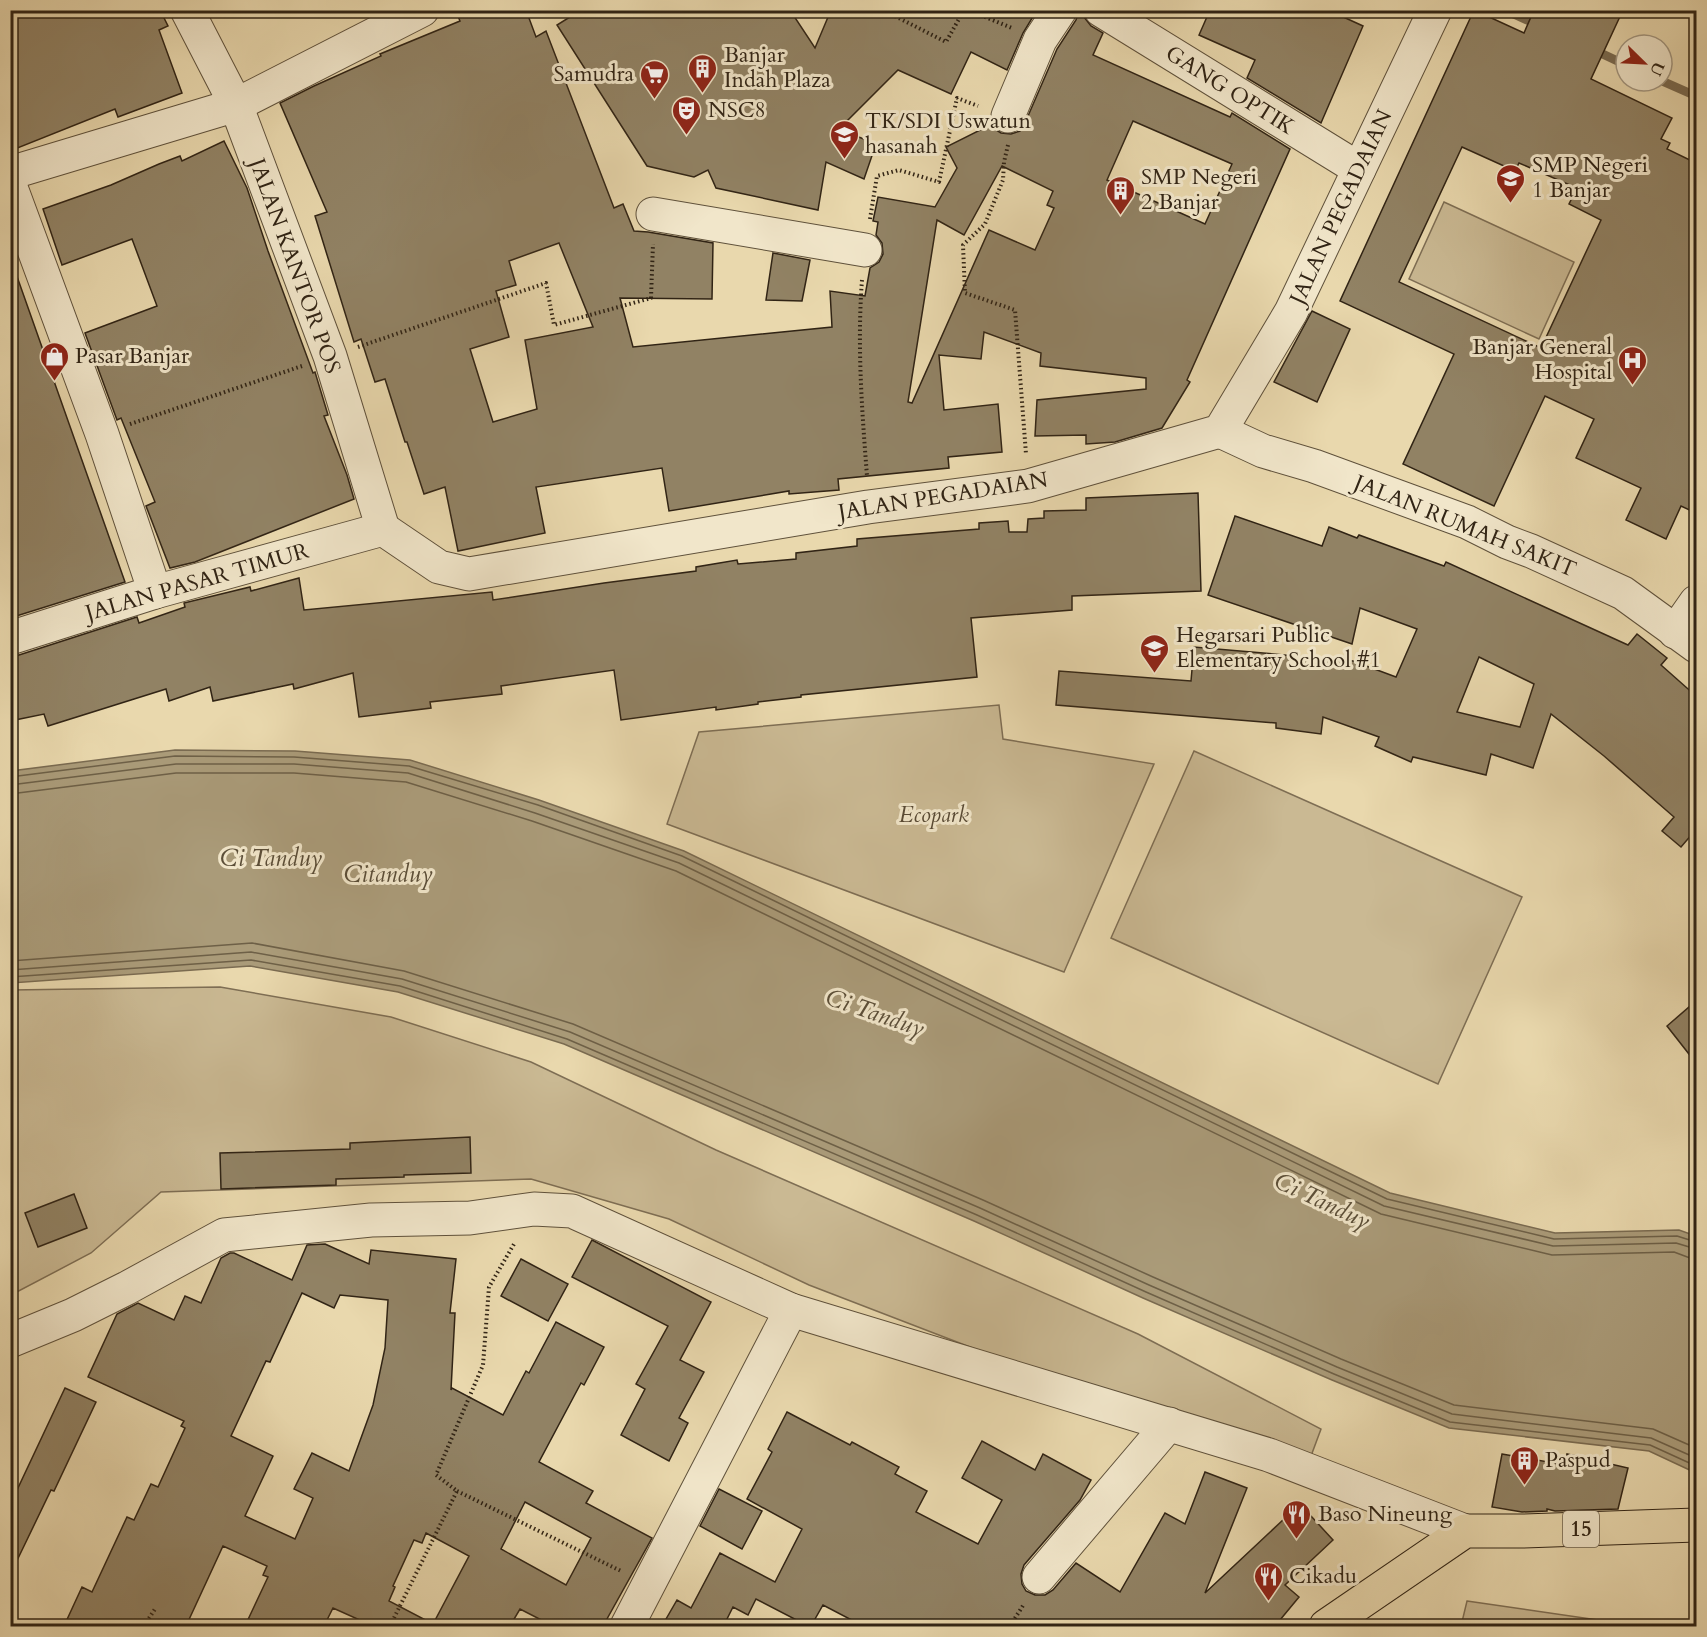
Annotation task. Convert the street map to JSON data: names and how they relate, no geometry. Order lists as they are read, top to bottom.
{
  "streets": {
    "highway": ["15"],
    "street": [
      "GANG OPTIK",
      "JALAN PEGADAIAN",
      "JALAN KANTOR POS",
      "JALAN RUMAH SAKIT",
      "JALAN PASAR TIMUR"
    ]
  },
  "crossings": [
    ["GANG OPTIK", "JALAN PEGADAIAN"],
    ["JALAN PEGADAIAN", "JALAN KANTOR POS"],
    ["JALAN PEGADAIAN", "JALAN RUMAH SAKIT"],
    ["JALAN PEGADAIAN", "JALAN PASAR TIMUR"],
    ["JALAN KANTOR POS", "JALAN PASAR TIMUR"]
  ],
  "water": ["Ci Tanduy", "Citanduy"],
  "parks": ["Ecopark"],
  "places": {
    "building": ["Banjar Indah Plaza", "SMP Negeri 2 Banjar", "Paspud"],
    "supermarket": ["Samudra"],
    "theatre": ["NSC8"],
    "school or university": ["TK/SDI Uswatun hasanah", "SMP Negeri 1 Banjar", "Hegarsari Public Elementary School #1"],
    "shop": ["Pasar Banjar"],
    "hospital": ["Banjar General Hospital"],
    "restaurant": ["Baso Nineung", "Cikadu"]
  },
  "north": "bottom right"
}
